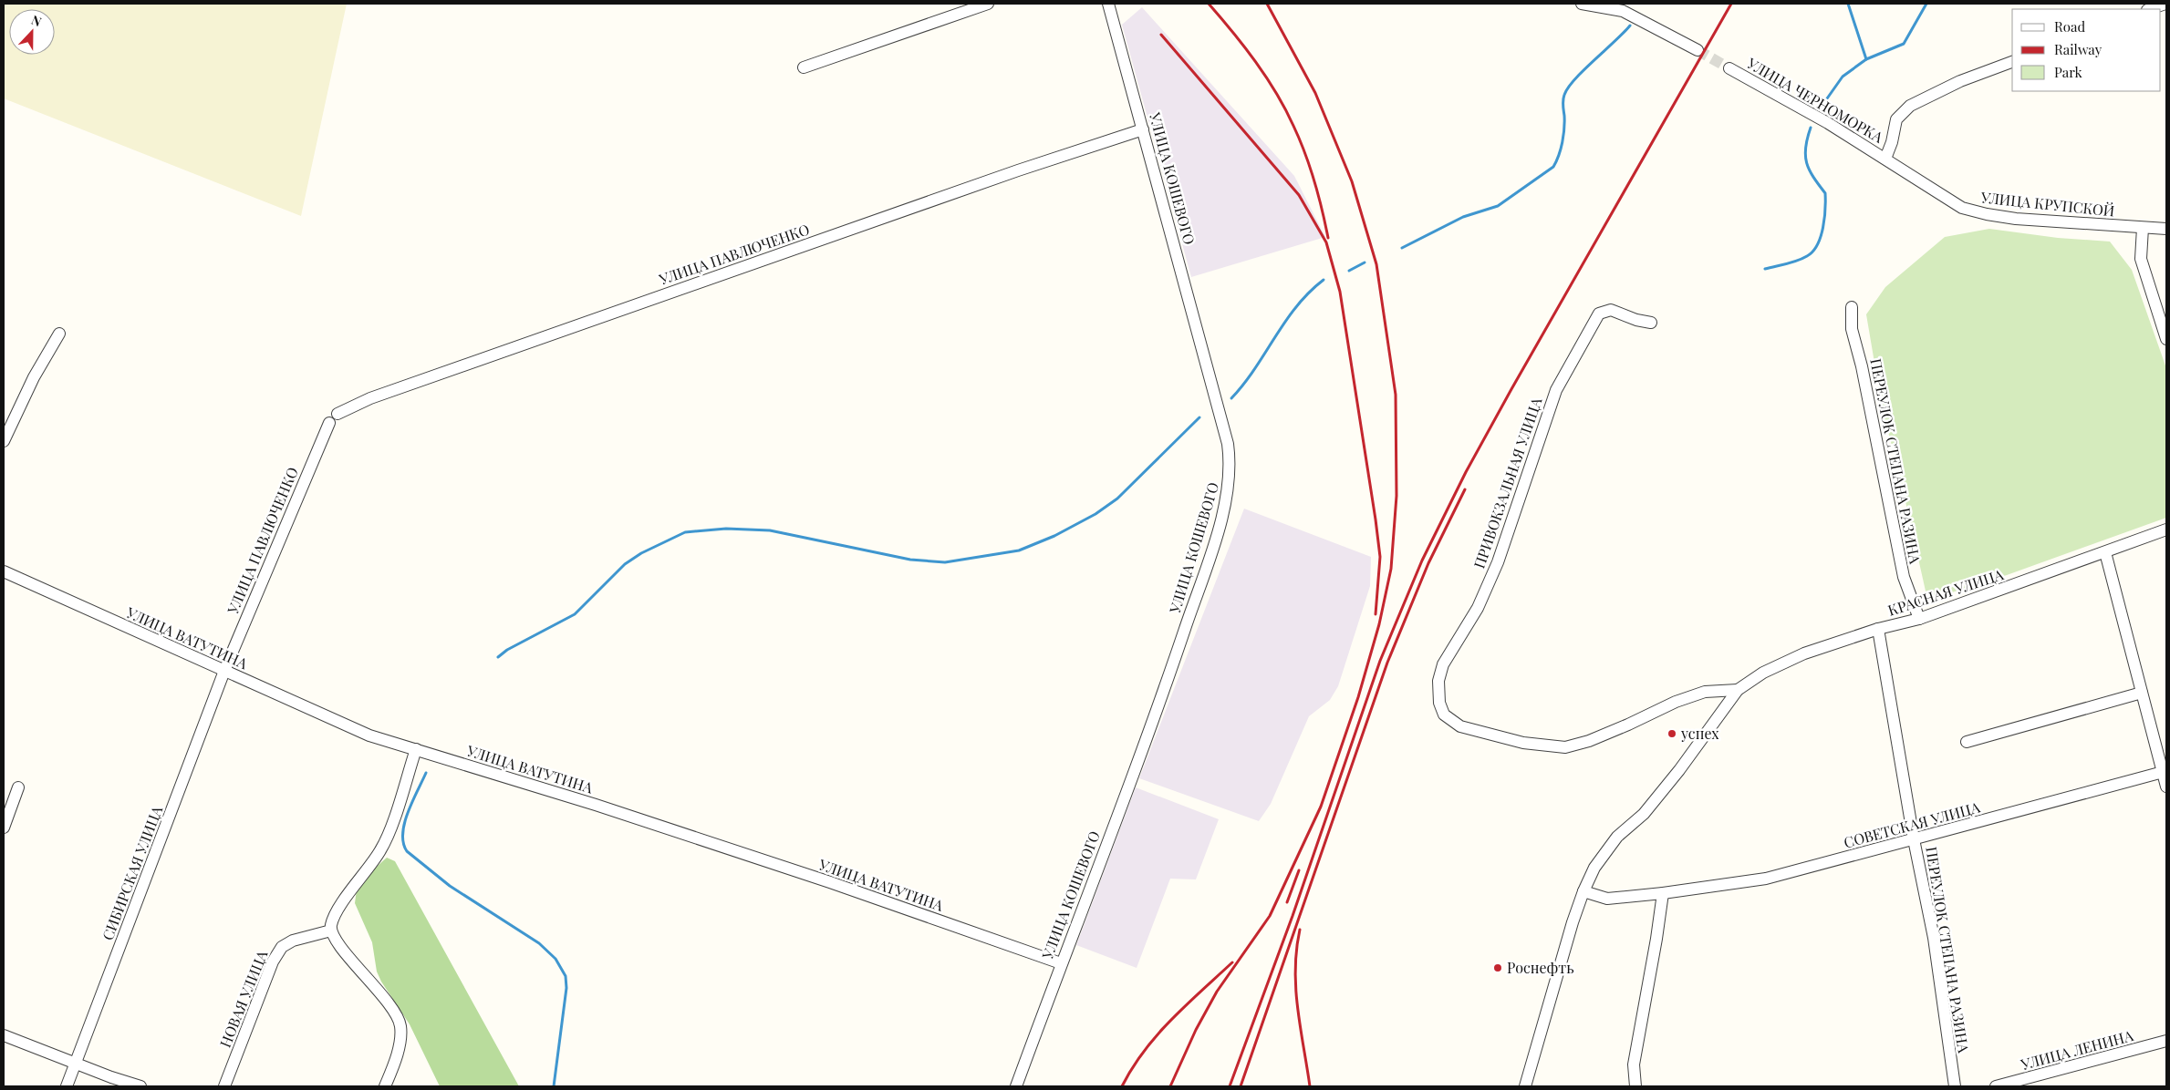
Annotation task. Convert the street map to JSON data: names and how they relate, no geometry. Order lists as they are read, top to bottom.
{
  "streets": {
    "street": [
      "УЛИЦА ЧЕРНОМОРКА",
      "УЛИЦА КОШЕВОГО",
      "УЛИЦА КРУПСКОЙ",
      "УЛИЦА ПАВЛЮЧЕНКО",
      "ПЕРЕУЛОК СТЕПАНА РАЗИНА",
      "ПРИВОКЗАЛЬНАЯ УЛИЦА",
      "КРАСНАЯ УЛИЦА",
      "УЛИЦА ВАТУТИНА",
      "СОВЕТСКАЯ УЛИЦА",
      "СИБИРСКАЯ УЛИЦА",
      "НОВАЯ УЛИЦА",
      "УЛИЦА ЛЕНИНА"
    ]
  },
  "crossings": [
    ["УЛИЦА ЧЕРНОМОРКА", "УЛИЦА КРУПСКОЙ"],
    ["УЛИЦА КОШЕВОГО", "УЛИЦА ПАВЛЮЧЕНКО"],
    ["УЛИЦА КОШЕВОГО", "УЛИЦА ВАТУТИНА"],
    ["УЛИЦА ПАВЛЮЧЕНКО", "УЛИЦА ВАТУТИНА"],
    ["УЛИЦА ПАВЛЮЧЕНКО", "СИБИРСКАЯ УЛИЦА"],
    ["ПЕРЕУЛОК СТЕПАНА РАЗИНА", "КРАСНАЯ УЛИЦА"],
    ["ПЕРЕУЛОК СТЕПАНА РАЗИНА", "СОВЕТСКАЯ УЛИЦА"],
    ["ПРИВОКЗАЛЬНАЯ УЛИЦА", "КРАСНАЯ УЛИЦА"],
    ["КРАСНАЯ УЛИЦА", "СОВЕТСКАЯ УЛИЦА"],
    ["УЛИЦА ВАТУТИНА", "СИБИРСКАЯ УЛИЦА"]
  ],
  "places": ["успех", "Роснефть"],
  "legend": ["Road", "Railway", "Park"],
  "north": "top"
}
